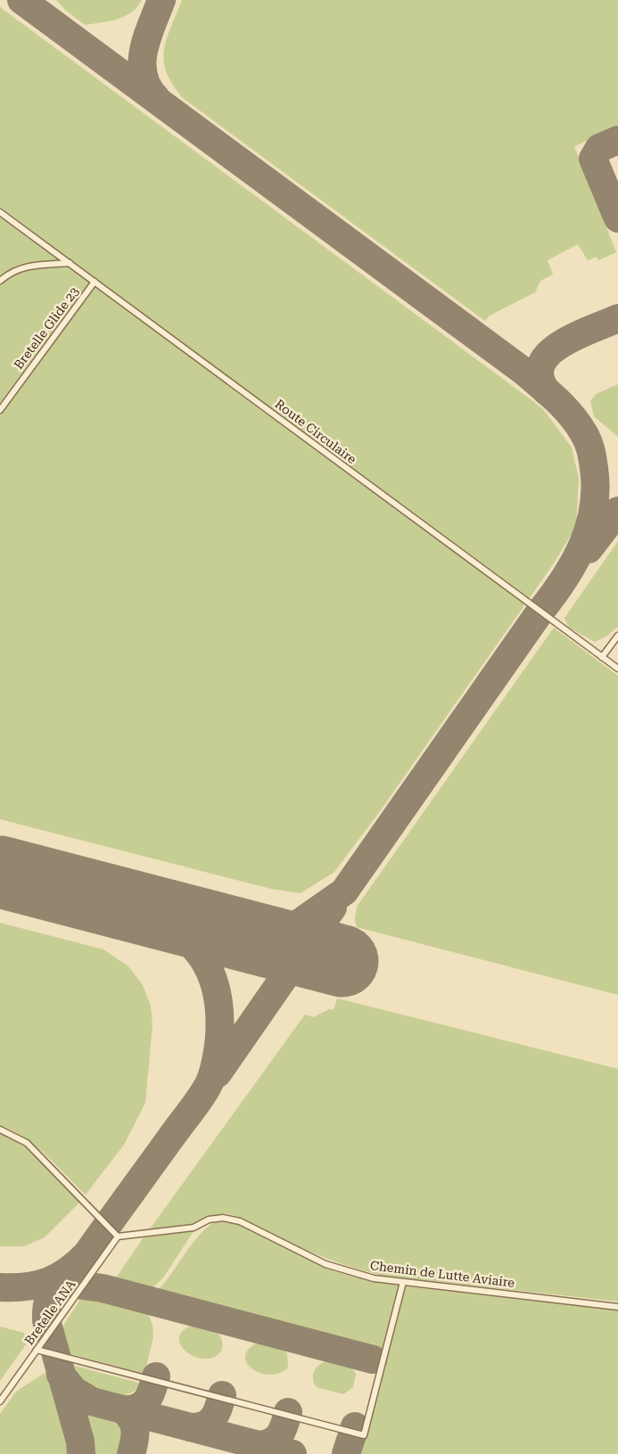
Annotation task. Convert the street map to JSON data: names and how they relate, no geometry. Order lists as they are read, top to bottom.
{
  "streets": {
    "lane": [
      "Bretelle Glide 23",
      "Route Circulaire",
      "Chemin de Lutte Aviaire",
      "Bretelle ANA"
    ]
  },
  "crossings": [
    ["Bretelle Glide 23", "Route Circulaire"],
    ["Chemin de Lutte Aviaire", "Bretelle ANA"]
  ]
}
